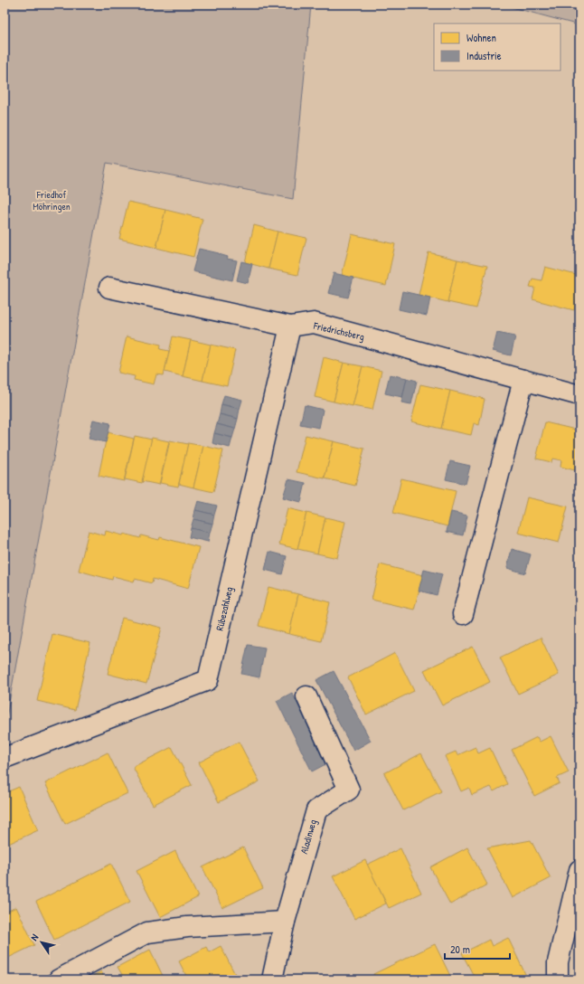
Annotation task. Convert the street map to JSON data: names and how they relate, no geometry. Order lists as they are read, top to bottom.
{
  "streets": {
    "street": ["Friedrichsberg", "Rübezahlweg", "Aladinweg"]
  },
  "crossings": [
    ["Friedrichsberg", "Rübezahlweg"]
  ],
  "parks": ["Friedhof Möhringen"],
  "legend": ["Wohnen", "Industrie"],
  "scale_bar": "20 m",
  "north": "top left"
}
